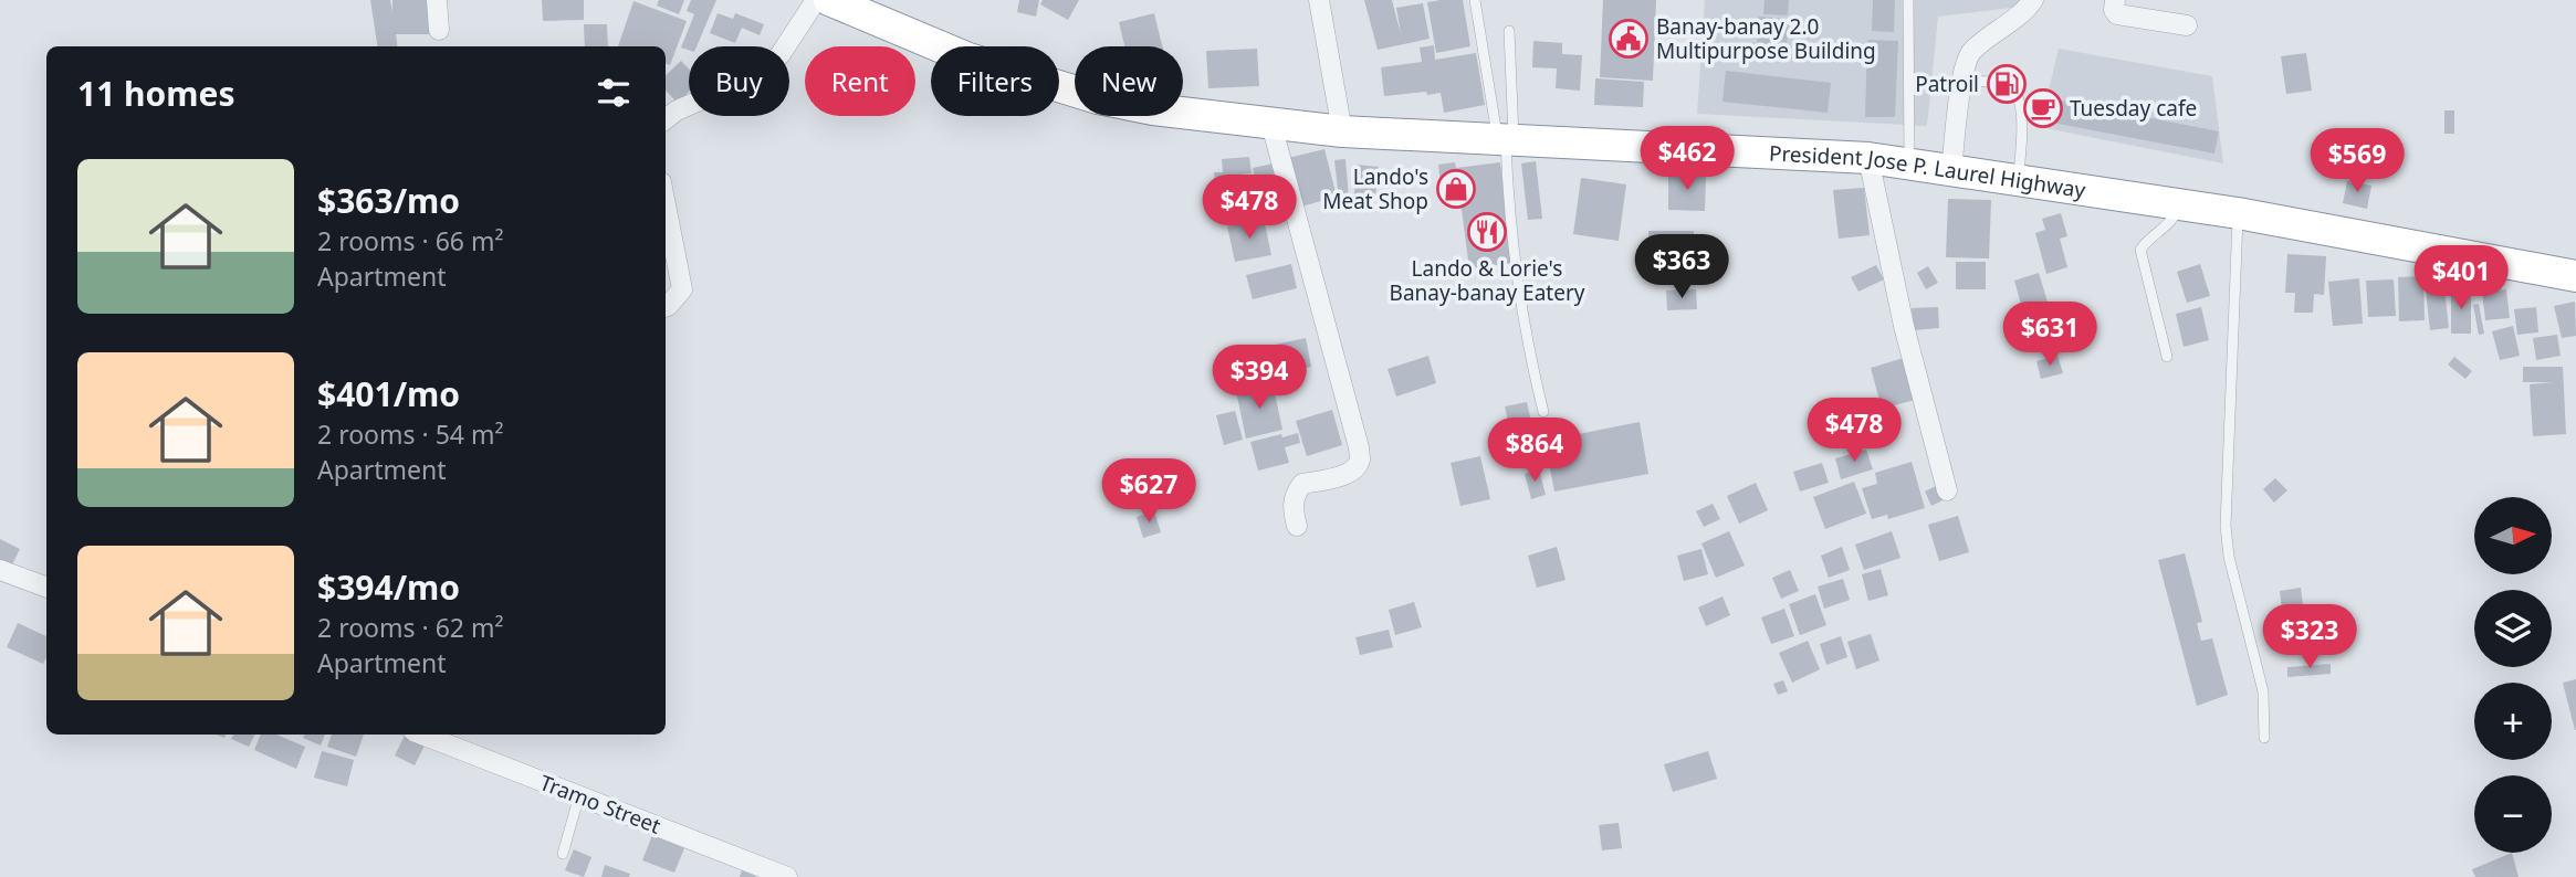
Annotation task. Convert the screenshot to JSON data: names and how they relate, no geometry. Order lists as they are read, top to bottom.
{
  "streets": {
    "highway": ["President Jose P. Laurel Highway"],
    "street": ["Tramo Street"]
  },
  "places": {
    "public building": ["Banay-banay 2.0 Multipurpose Building"],
    "fuel station": ["Patroil"],
    "cafe": ["Tuesday cafe"],
    "shop": ["Lando's Meat Shop"],
    "restaurant": ["Lando & Lorie's Banay-banay Eatery"]
  },
  "north": "right",
  "page": {
    "chip": [
      "Buy",
      "Rent",
      "Filters",
      "New"
    ],
    "heading": "11 homes",
    "price": [
      "$462",
      "$569",
      "$478",
      "$363",
      "$401",
      "$631",
      "$394",
      "$478",
      "$864",
      "$627",
      "$323"
    ],
    "list": [
      {
        "name": "$363/mo",
        "note": "2 rooms · 66 m² · Apartment"
      },
      {
        "name": "$401/mo",
        "note": "2 rooms · 54 m² · Apartment"
      },
      {
        "name": "$394/mo",
        "note": "2 rooms · 62 m² · Apartment"
      }
    ],
    "map_buttons": ["+", "−"]
  }
}
